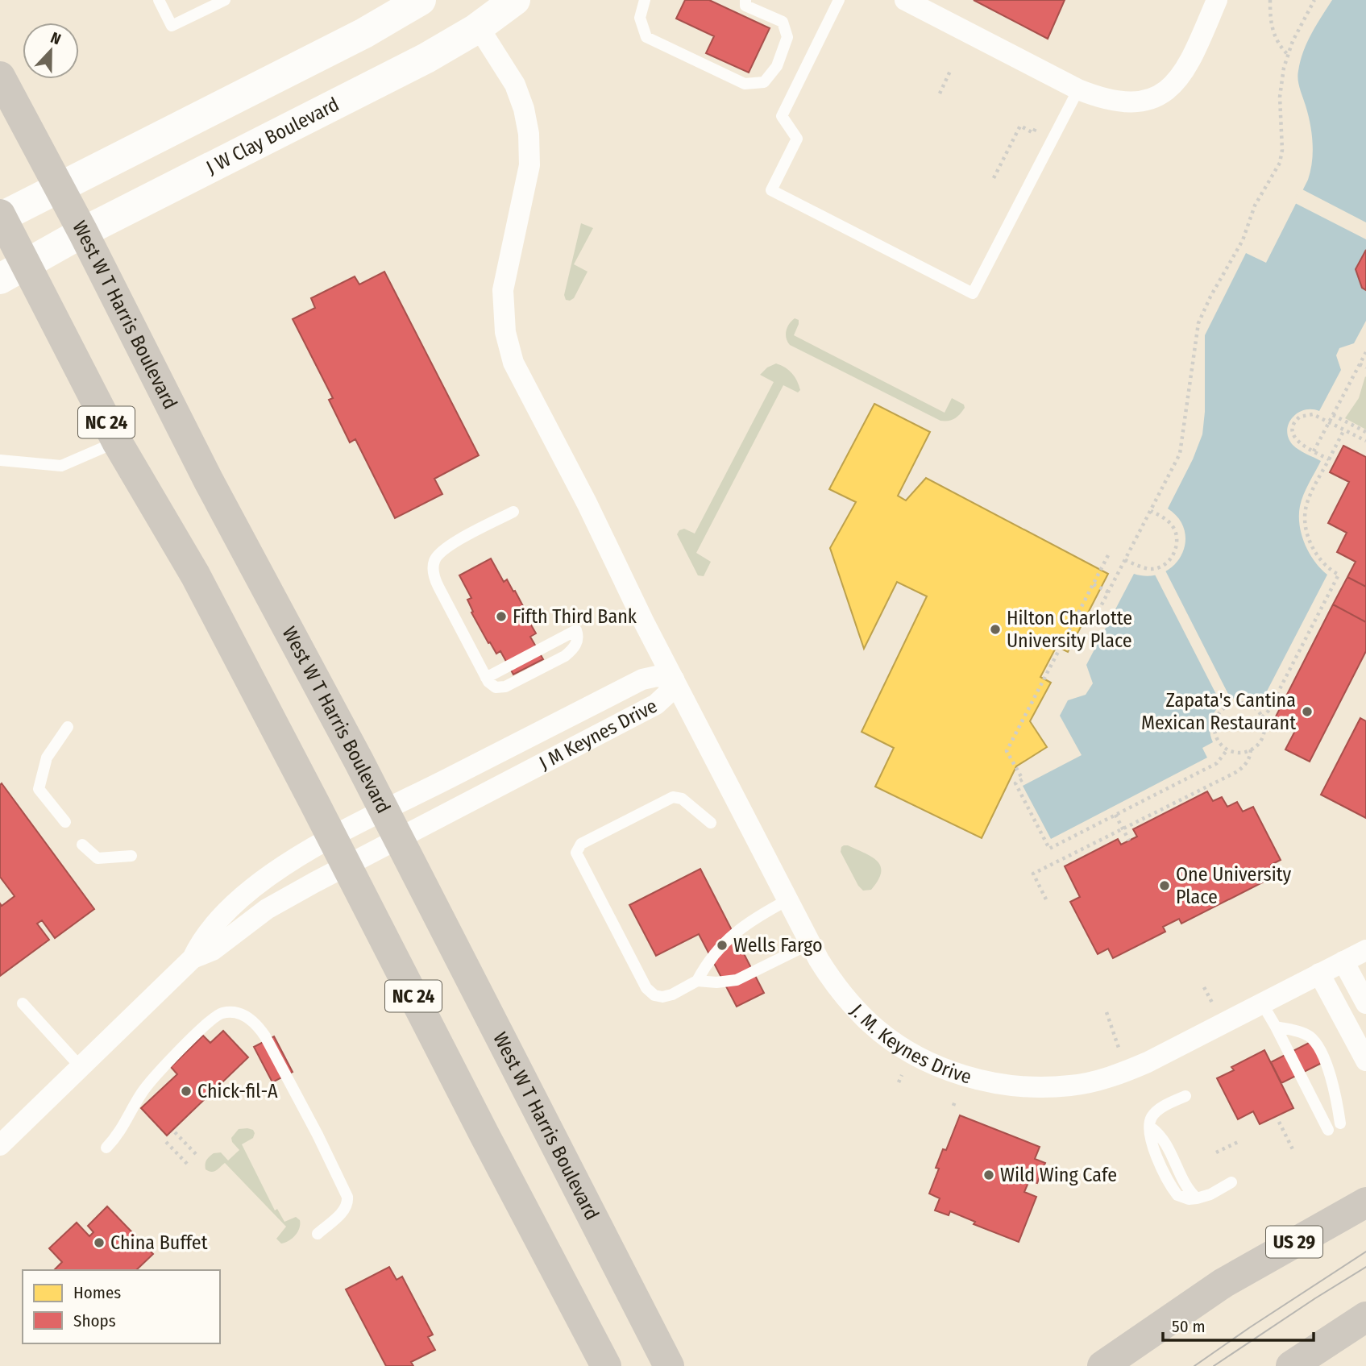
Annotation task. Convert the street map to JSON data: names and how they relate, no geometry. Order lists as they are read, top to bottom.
{
  "streets": {
    "main road": ["West W T Harris Boulevard", "NC 24", "US 29"],
    "street": ["J W Clay Boulevard", "J M Keynes Drive", "J. M. Keynes Drive"]
  },
  "crossings": [
    ["J W Clay Boulevard", "West W T Harris Boulevard"],
    ["J W Clay Boulevard", "NC 24"],
    ["J W Clay Boulevard", "J. M. Keynes Drive"],
    ["West W T Harris Boulevard", "J M Keynes Drive"],
    ["NC 24", "J M Keynes Drive"],
    ["J M Keynes Drive", "J. M. Keynes Drive"]
  ],
  "places": [
    "Fifth Third Bank",
    "Hilton Charlotte University Place",
    "Zapata's Cantina Mexican Restaurant",
    "One University Place",
    "Wells Fargo",
    "Chick-fil-A",
    "Wild Wing Cafe",
    "China Buffet"
  ],
  "legend": ["Homes", "Shops"],
  "scale_bar": "50 m",
  "north": "top"
}
